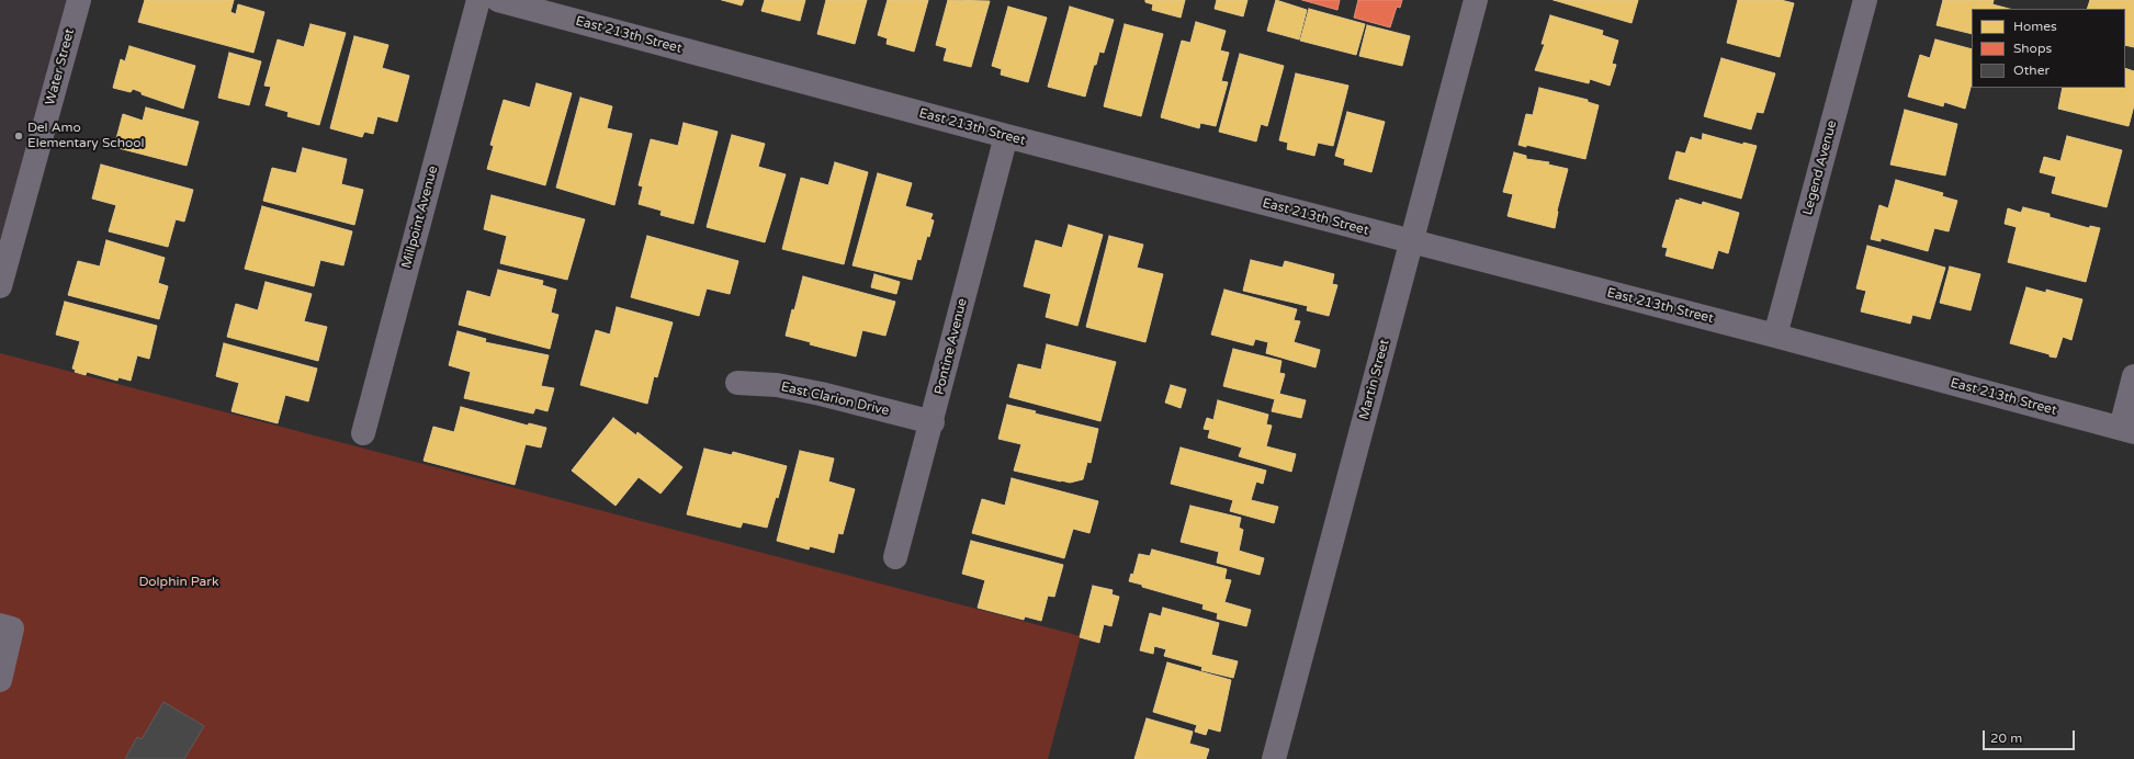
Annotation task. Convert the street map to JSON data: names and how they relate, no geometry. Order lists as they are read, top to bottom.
{
  "streets": {
    "street": [
      "East 213th Street",
      "Water Street",
      "Legend Avenue",
      "Millpoint Avenue",
      "Pontine Avenue",
      "Martin Street",
      "East Clarion Drive"
    ]
  },
  "crossings": [
    ["East 213th Street", "Legend Avenue"],
    ["East 213th Street", "Pontine Avenue"],
    ["East 213th Street", "Martin Street"],
    ["Pontine Avenue", "East Clarion Drive"]
  ],
  "parks": ["Dolphin Park"],
  "places": ["Del Amo Elementary School"],
  "legend": ["Homes", "Shops", "Other"],
  "scale_bar": "20 m"
}
